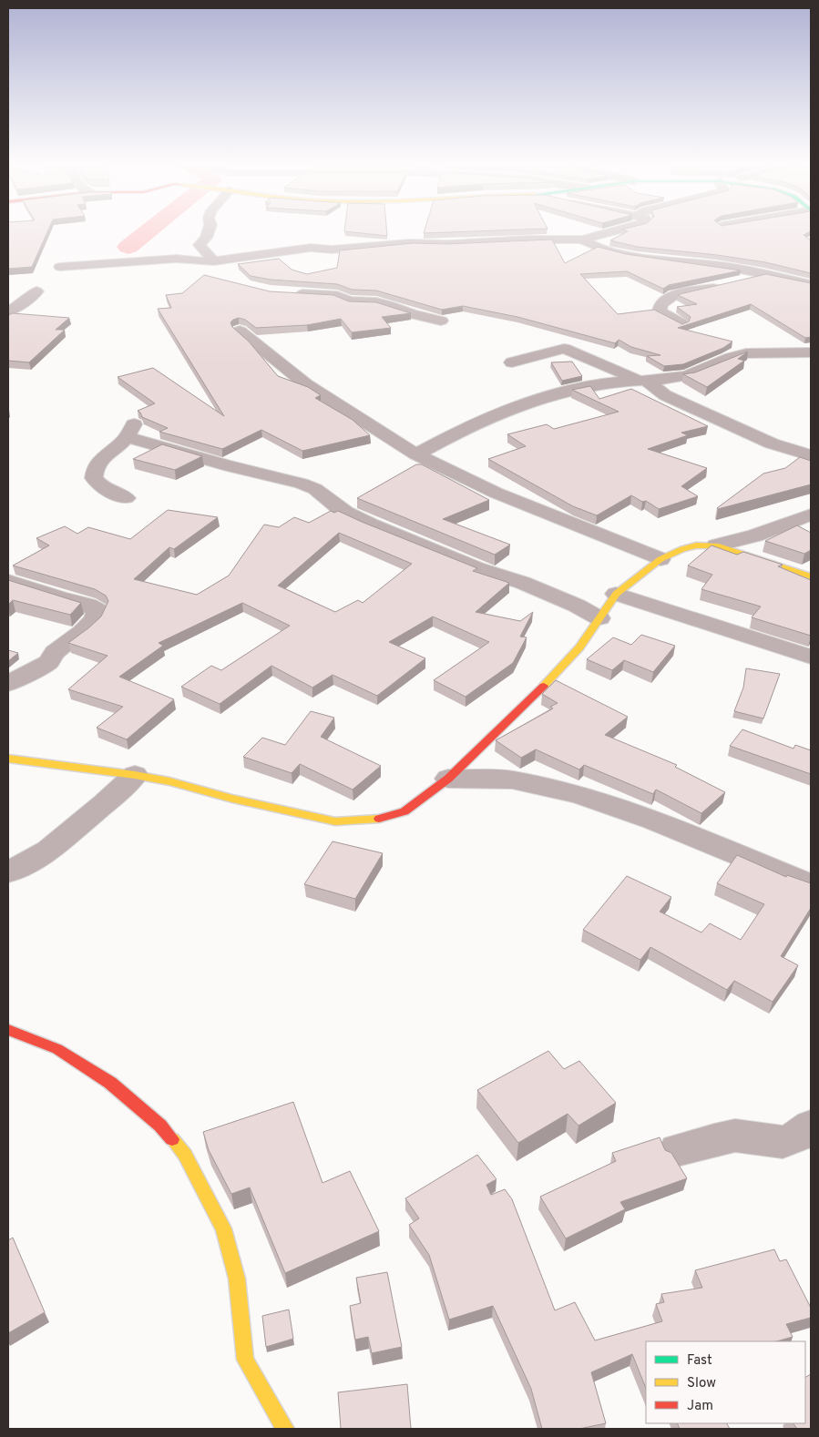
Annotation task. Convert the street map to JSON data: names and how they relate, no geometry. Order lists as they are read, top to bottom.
{
  "legend": ["Fast", "Slow", "Jam"]
}
